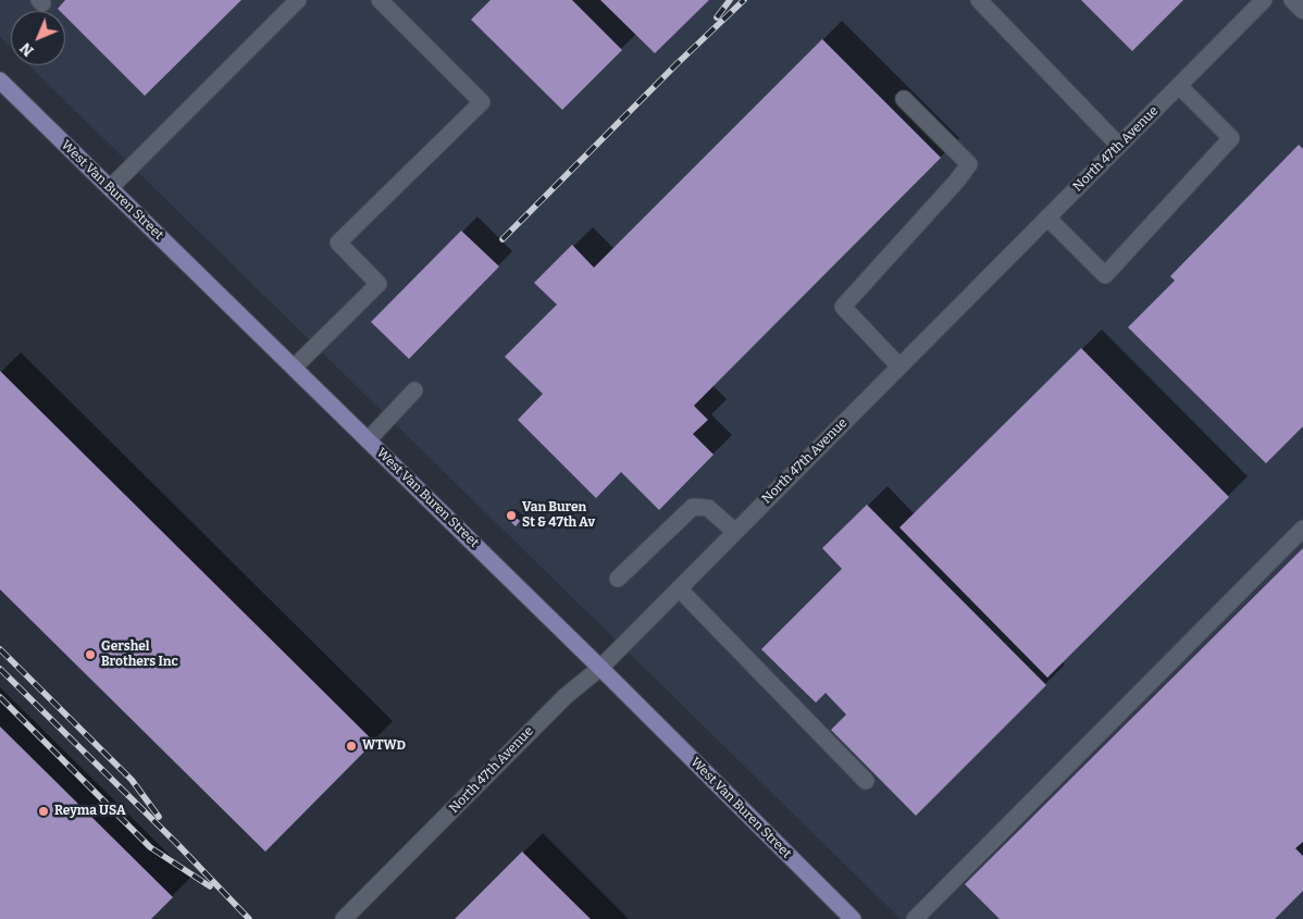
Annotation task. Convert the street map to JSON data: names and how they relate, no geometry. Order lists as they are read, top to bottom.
{
  "streets": {
    "main road": ["West Van Buren Street"],
    "street": ["North 47th Avenue"]
  },
  "crossings": [
    ["North 47th Avenue", "West Van Buren Street"]
  ],
  "places": [
    "Van Buren St & 47th Av",
    "Gershel Brothers Inc",
    "WTWD",
    "Reyma USA"
  ],
  "north": "bottom left"
}
